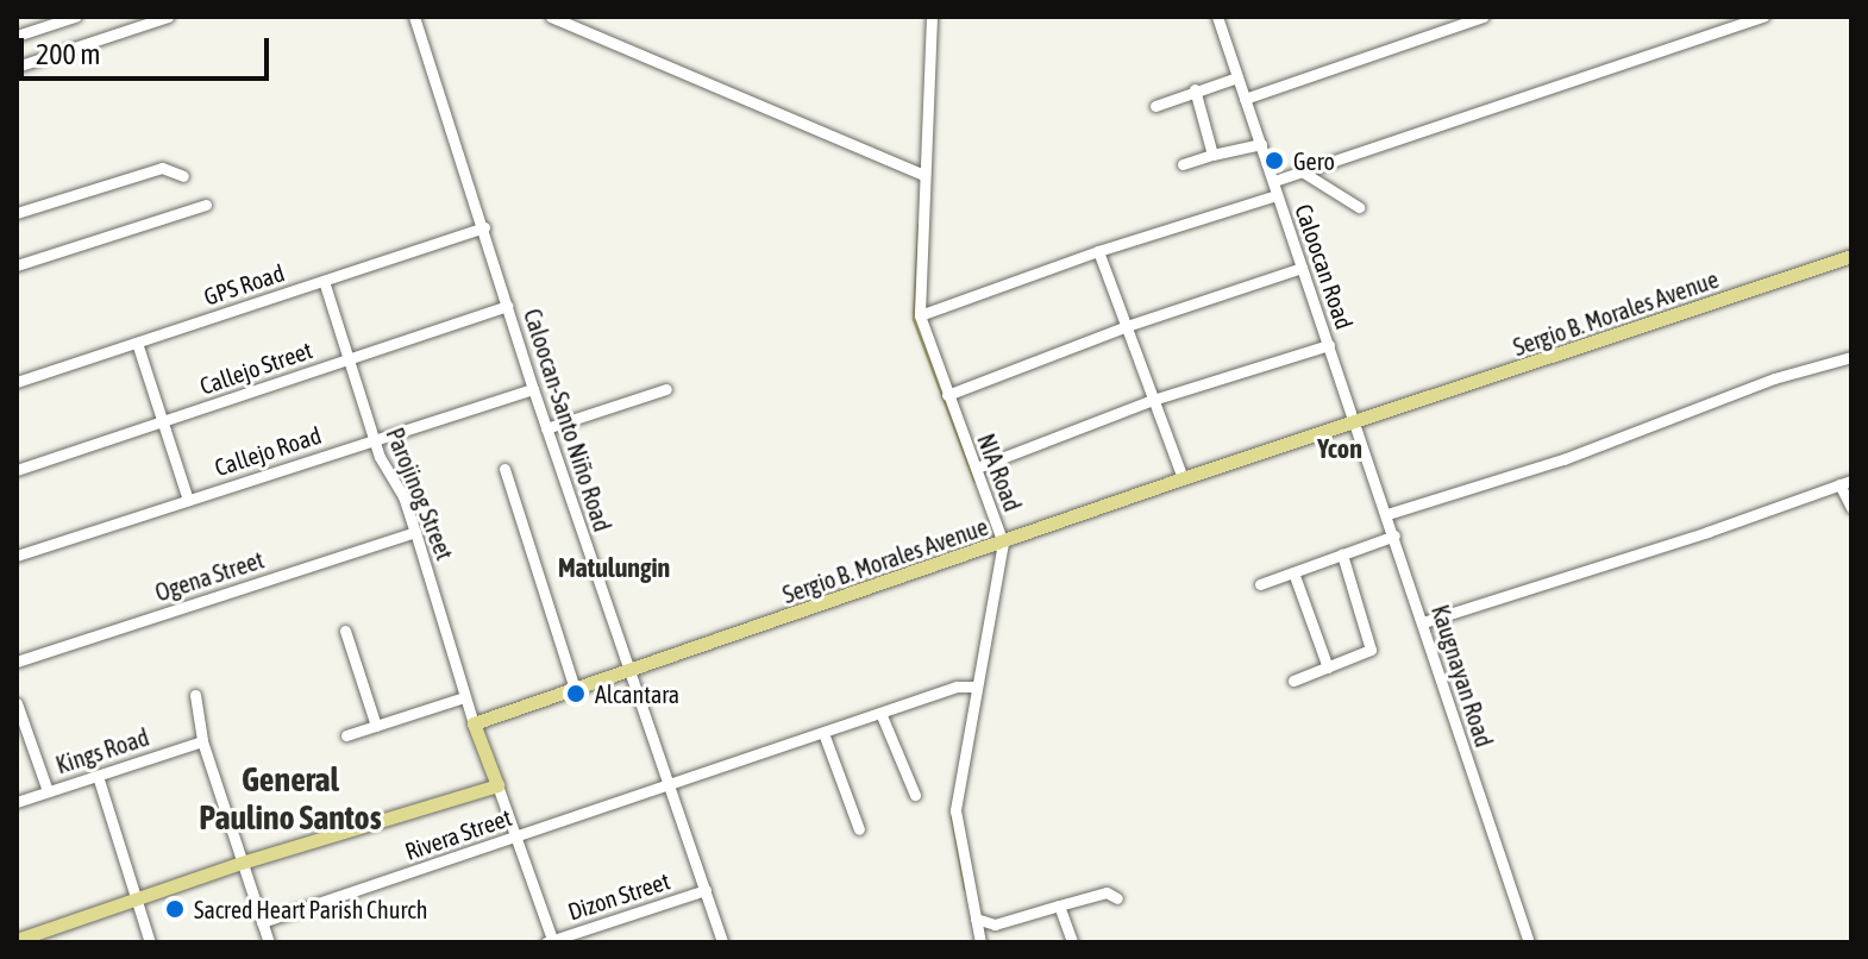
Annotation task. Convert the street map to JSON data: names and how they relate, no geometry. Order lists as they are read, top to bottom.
{
  "streets": {
    "main road": ["Sergio B. Morales Avenue"],
    "street": [
      "Caloocan Road",
      "GPS Road",
      "Callejo Street",
      "Caloocan-Santo Niño Road",
      "Callejo Road",
      "NIA Road",
      "Parojinog Street",
      "Ogena Street",
      "Kaugnayan Road",
      "Kings Road",
      "Rivera Street",
      "Dizon Street"
    ]
  },
  "crossings": [
    ["Caloocan Road", "Sergio B. Morales Avenue"],
    ["Caloocan Road", "Kaugnayan Road"],
    ["GPS Road", "Caloocan-Santo Niño Road"],
    ["GPS Road", "Parojinog Street"],
    ["Sergio B. Morales Avenue", "Caloocan-Santo Niño Road"],
    ["Sergio B. Morales Avenue", "NIA Road"],
    ["Sergio B. Morales Avenue", "Parojinog Street"],
    ["Sergio B. Morales Avenue", "Kaugnayan Road"],
    ["Callejo Street", "Caloocan-Santo Niño Road"],
    ["Callejo Street", "Parojinog Street"],
    ["Caloocan-Santo Niño Road", "Callejo Road"],
    ["Caloocan-Santo Niño Road", "Rivera Street"],
    ["Caloocan-Santo Niño Road", "Dizon Street"],
    ["Callejo Road", "Parojinog Street"],
    ["NIA Road", "Rivera Street"],
    ["Parojinog Street", "Ogena Street"]
  ],
  "districts": ["Ycon", "Matulungin", "General Paulino Santos"],
  "places": ["Gero", "Alcantara", "Sacred Heart Parish Church"],
  "scale_bar": "200 m"
}
